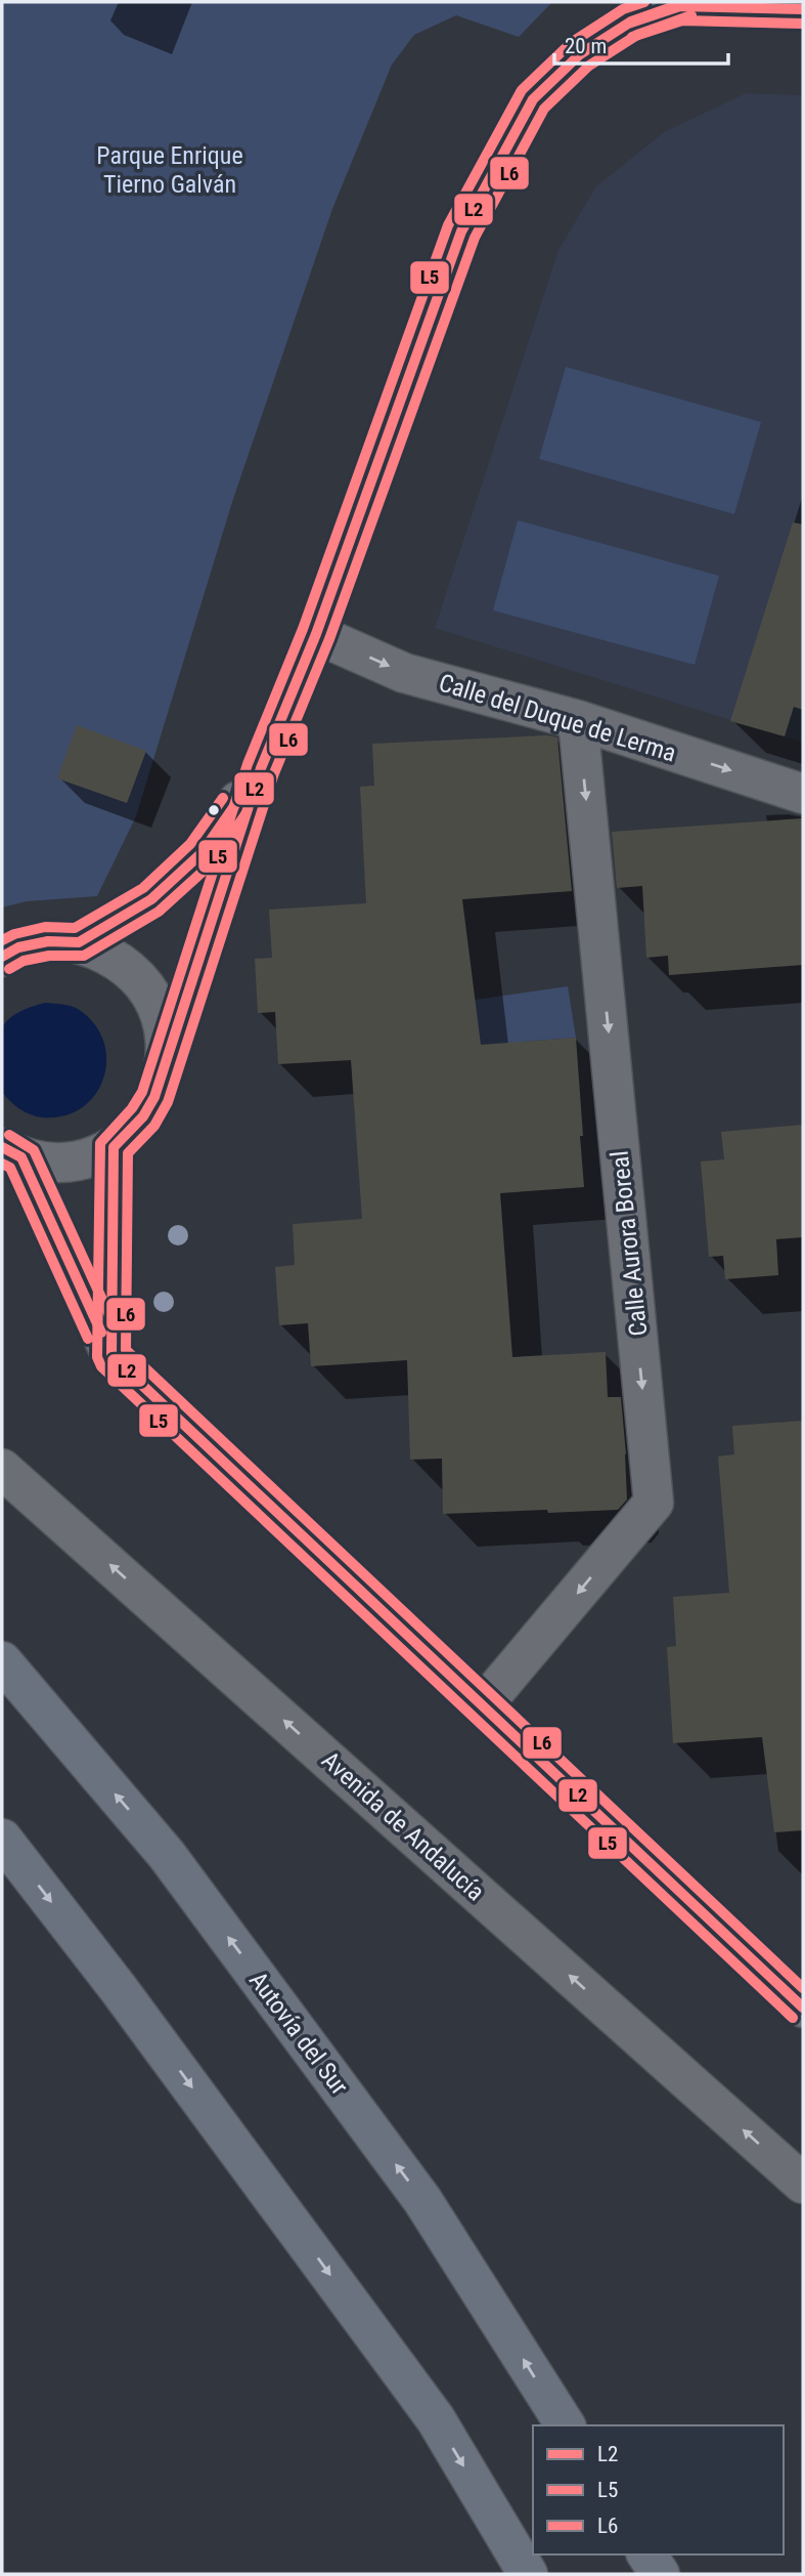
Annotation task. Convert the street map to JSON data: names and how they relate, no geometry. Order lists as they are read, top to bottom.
{
  "streets": {
    "highway": ["Autovía del Sur"],
    "street": ["Calle del Duque de Lerma", "Calle Aurora Boreal", "Avenida de Andalucía"]
  },
  "crossings": [
    ["Calle del Duque de Lerma", "Calle Aurora Boreal"]
  ],
  "one_way": ["Calle del Duque de Lerma", "Calle Aurora Boreal"],
  "parks": ["Parque Enrique Tierno Galván"],
  "lines": ["transit line L2", "transit line L5", "transit line L6"],
  "legend": ["L2", "L5", "L6"],
  "scale_bar": "20 m"
}
